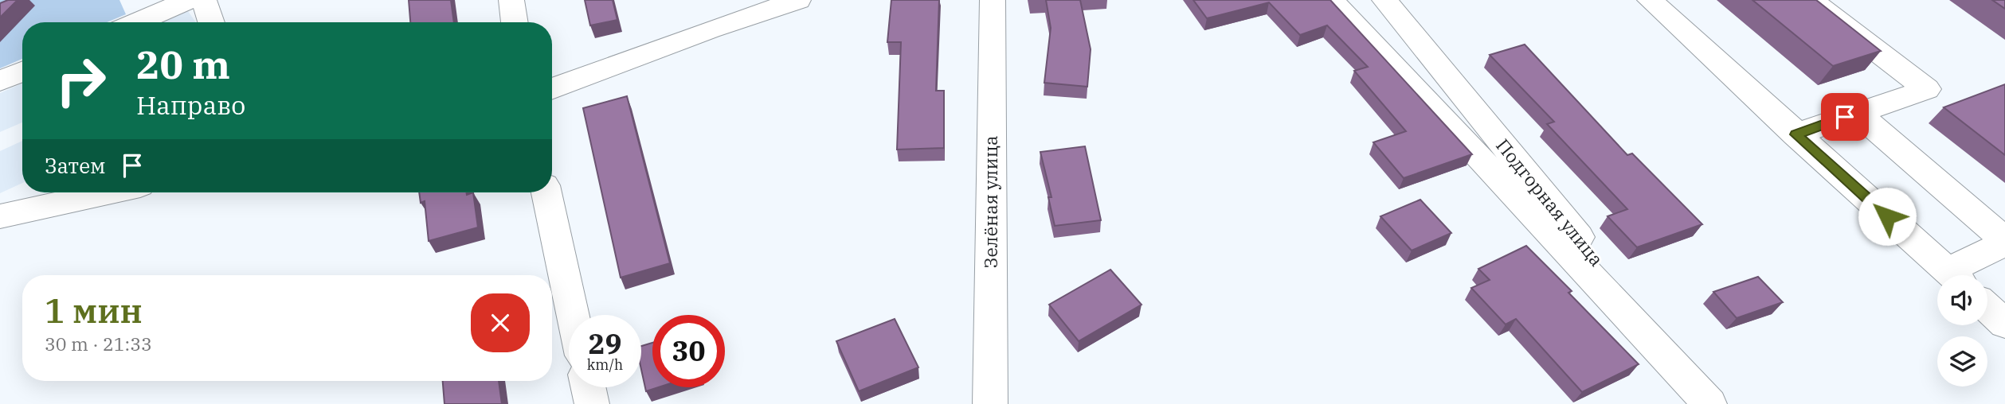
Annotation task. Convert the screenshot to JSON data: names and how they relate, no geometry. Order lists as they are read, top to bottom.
{
  "streets": {
    "street": ["Зелёная улица", "Подгорная улица"]
  },
  "page": {
    "turn": ["20 m", "Направо"],
    "then": "Затем",
    "heading": ["1 мин", "30 m · 21:33"],
    "speed": "29 km/h",
    "limit": "30"
  }
}
